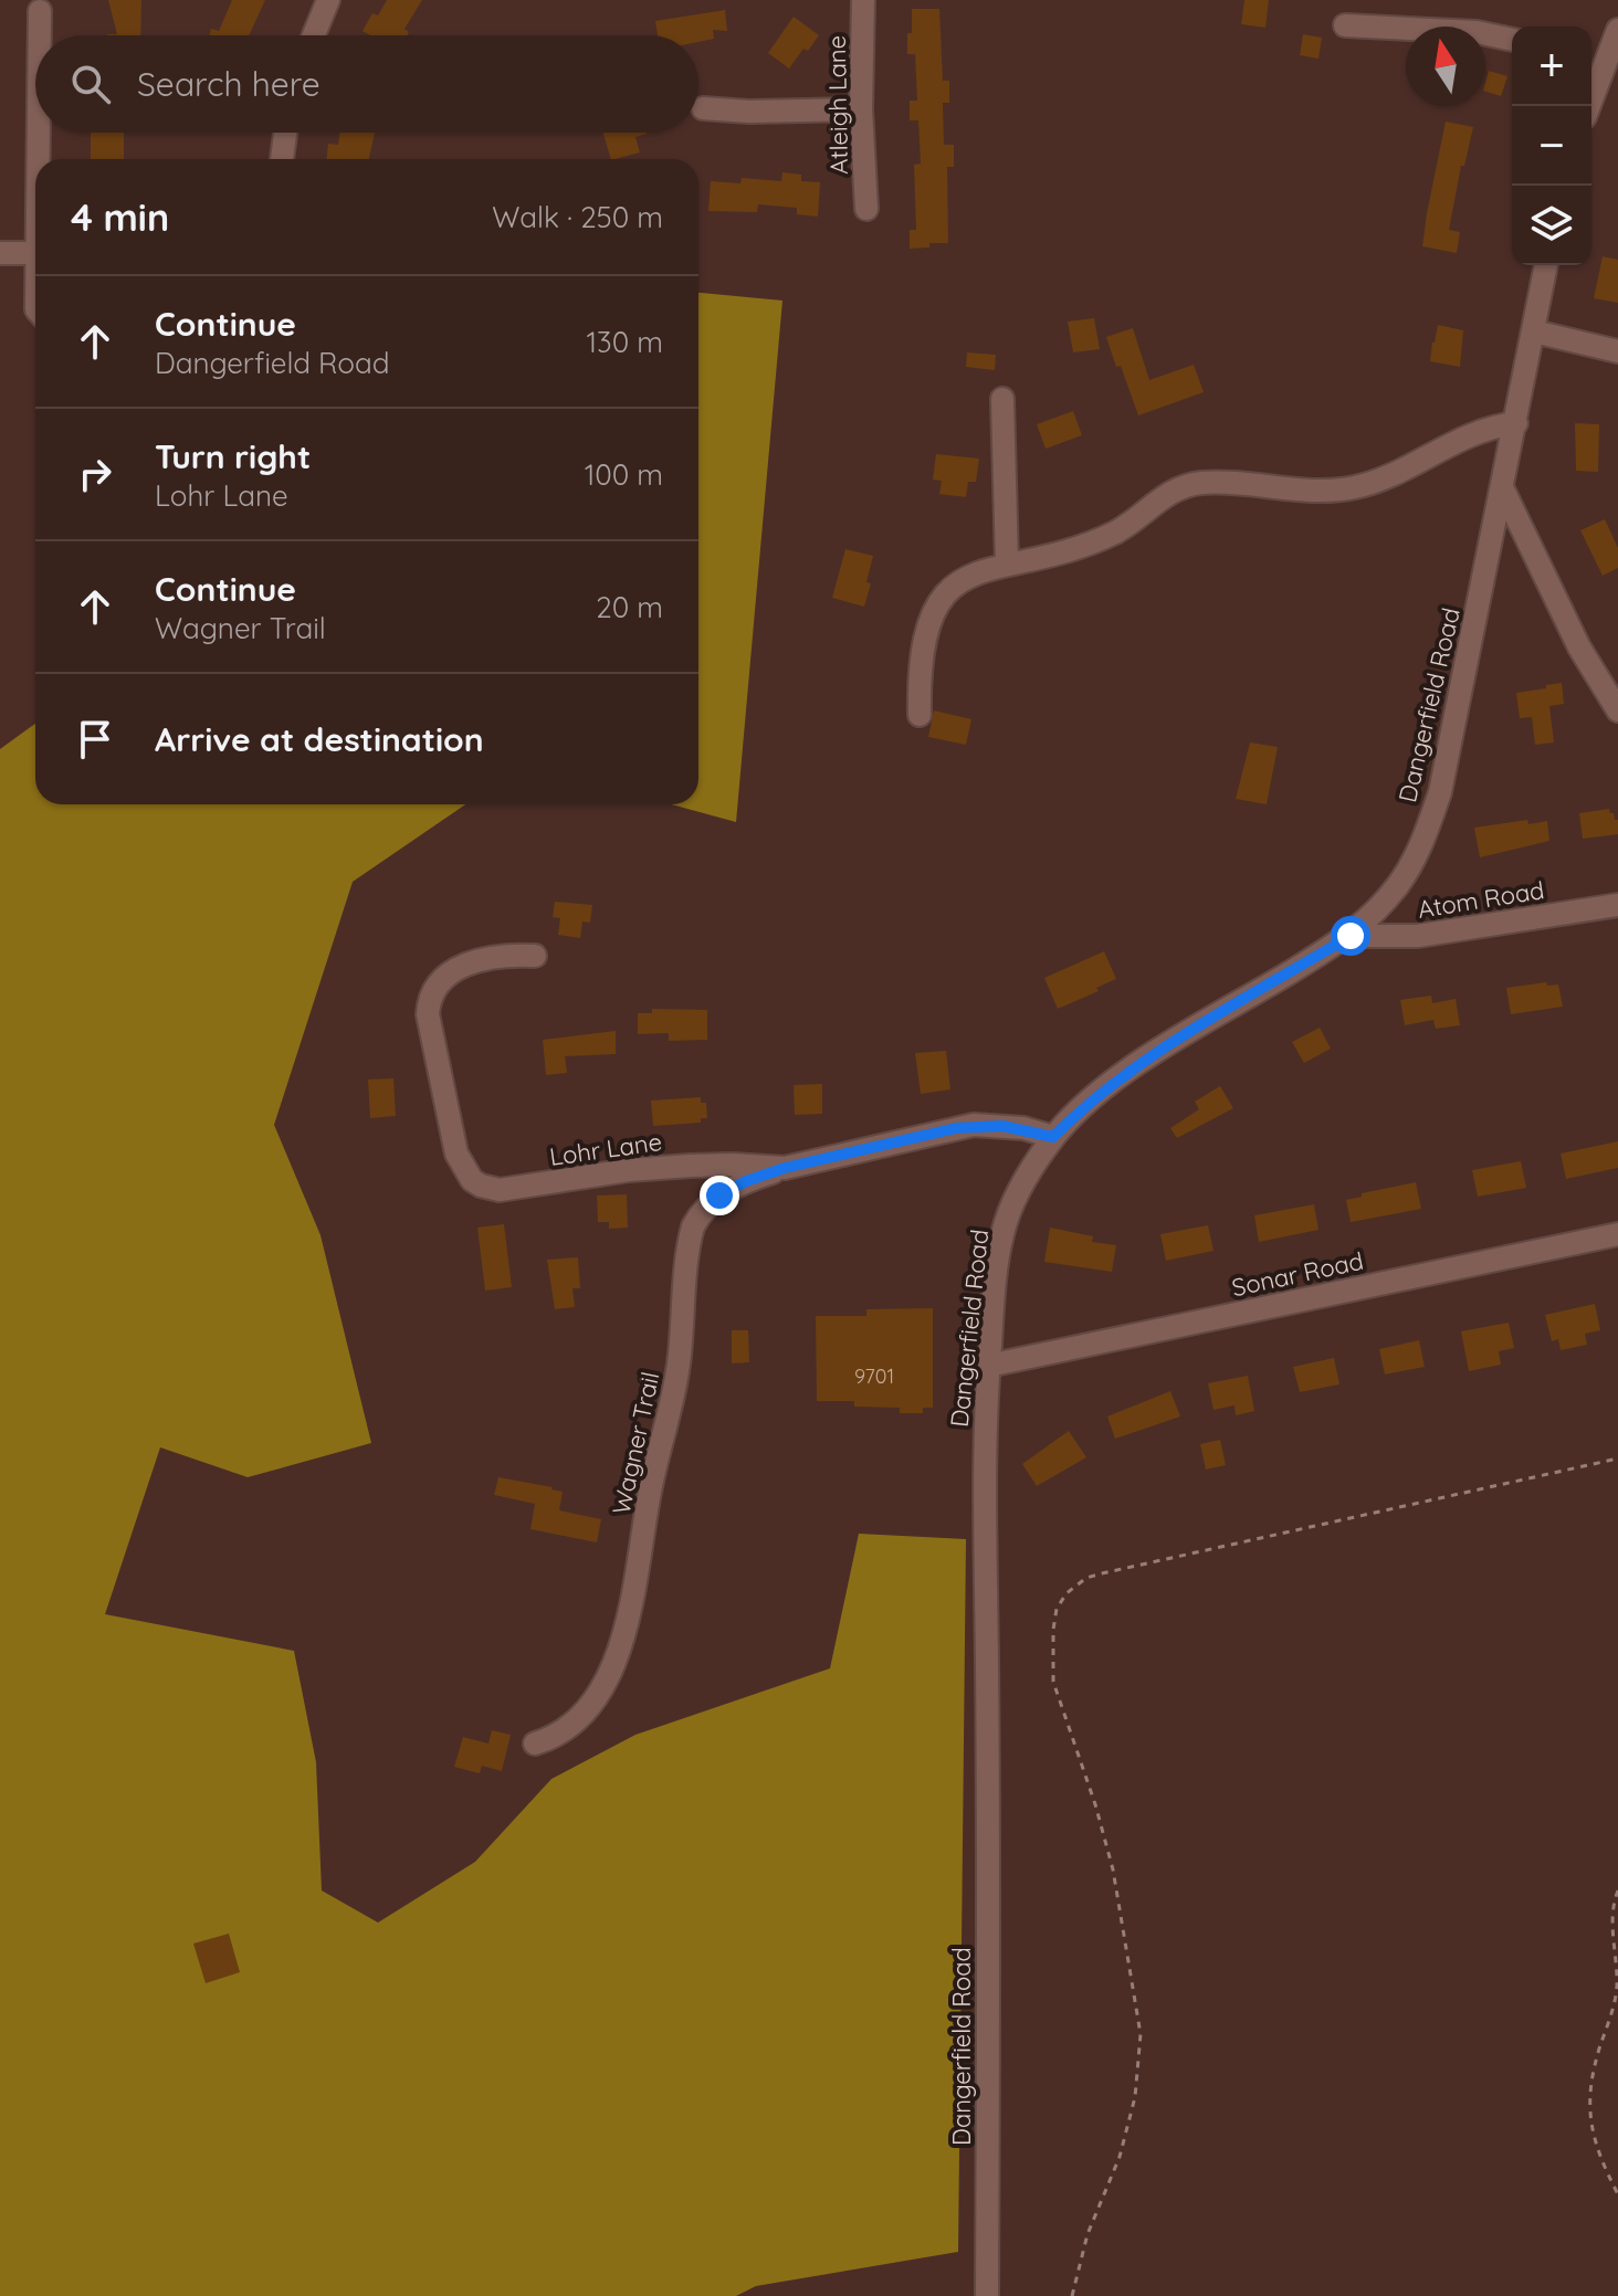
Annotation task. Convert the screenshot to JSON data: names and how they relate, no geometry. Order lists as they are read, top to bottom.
{
  "streets": {
    "street": [
      "Atleigh Lane",
      "Dangerfield Road",
      "Atom Road",
      "Lohr Lane",
      "Sonar Road",
      "Wagner Trail"
    ]
  },
  "crossings": [
    ["Dangerfield Road", "Atom Road"],
    ["Dangerfield Road", "Lohr Lane"],
    ["Dangerfield Road", "Sonar Road"],
    ["Lohr Lane", "Wagner Trail"]
  ],
  "house_numbers": ["9701"],
  "north": "top",
  "page": {
    "map_buttons": ["+", "−"],
    "search": "Search here",
    "heading": ["4 min", "Walk · 250 m"],
    "list": [
      ["Continue", "Dangerfield Road", "130 m"],
      ["Turn right", "Lohr Lane", "100 m"],
      ["Continue", "Wagner Trail", "20 m"],
      "Arrive at destination"
    ]
  }
}
